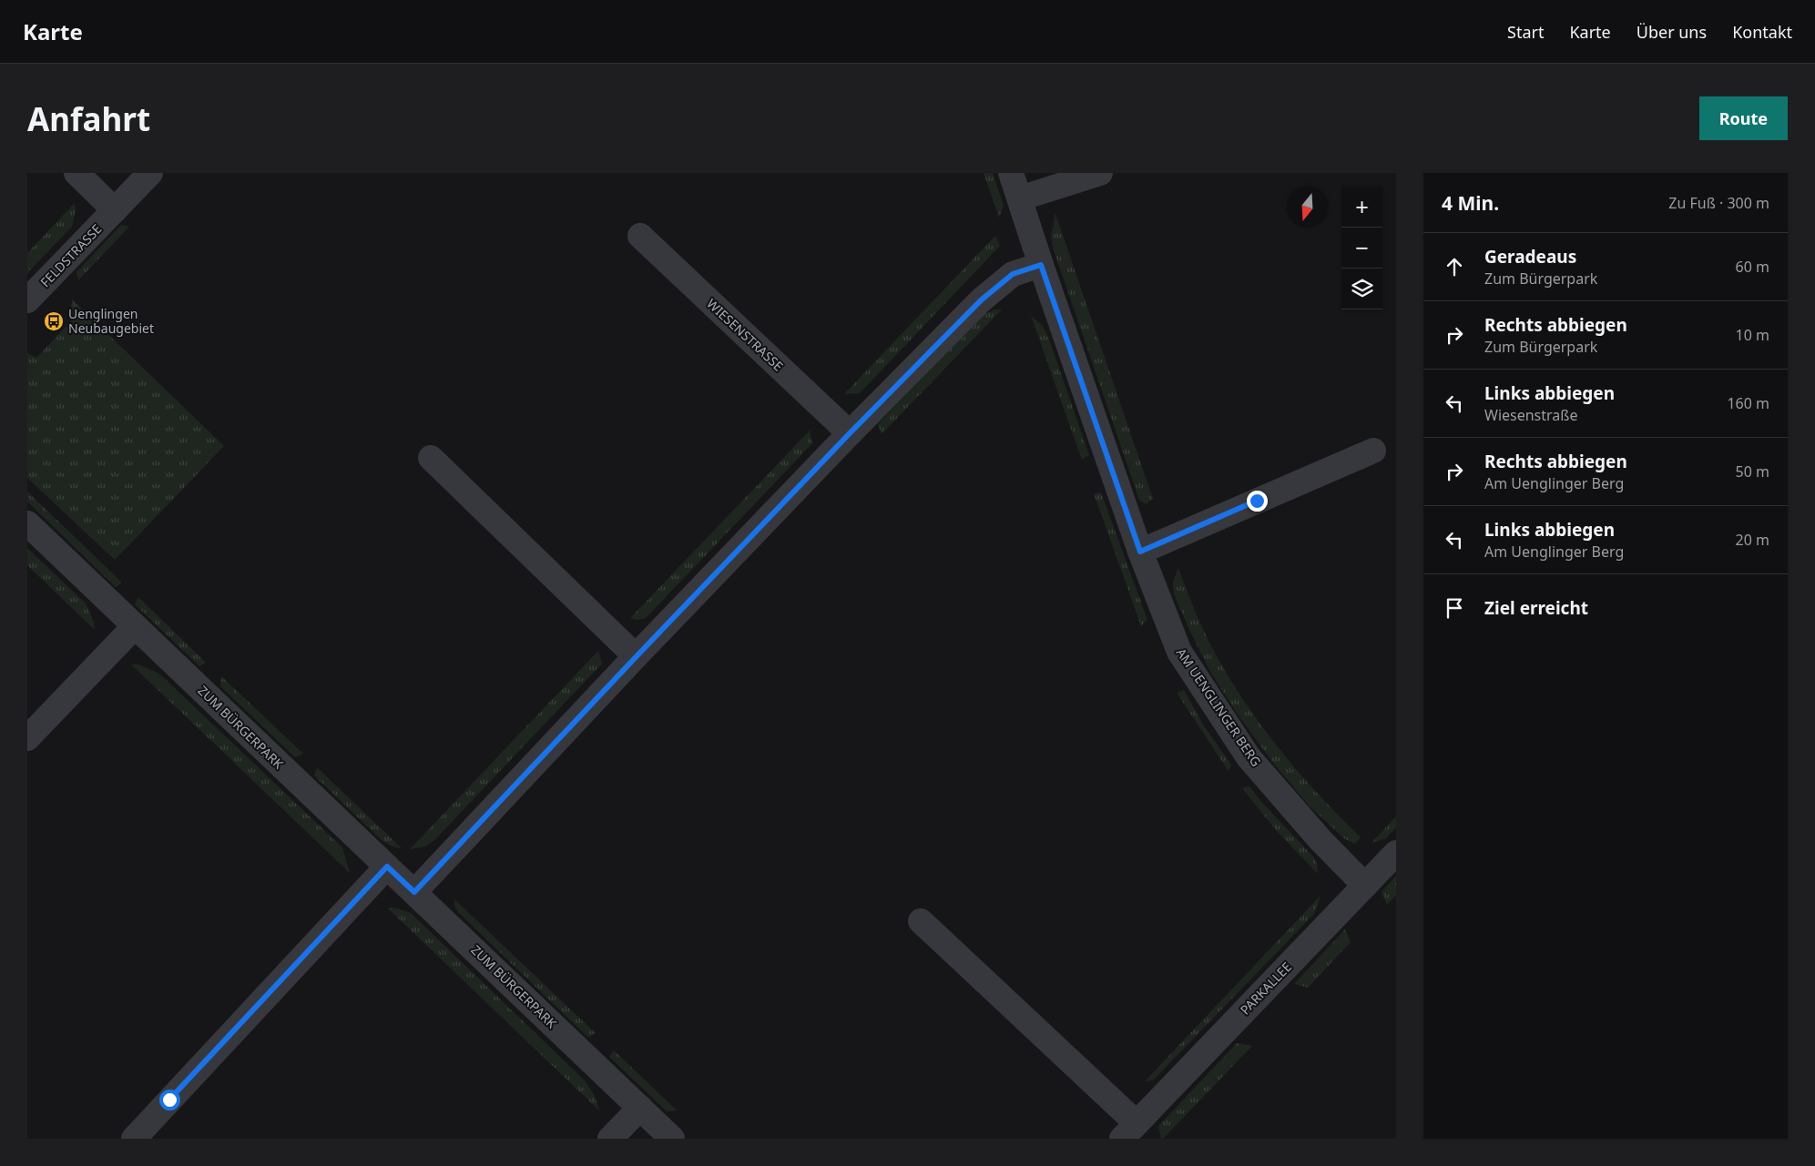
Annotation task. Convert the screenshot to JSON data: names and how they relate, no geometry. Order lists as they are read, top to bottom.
{
  "streets": {
    "street": [
      "FELDSTRASSE",
      "WIESENSTRASSE",
      "AM UENGLINGER BERG",
      "ZUM BÜRGERPARK",
      "PARKALLEE"
    ]
  },
  "crossings": [
    ["AM UENGLINGER BERG", "PARKALLEE"]
  ],
  "places": {
    "bus stop": ["Uenglingen Neubaugebiet"]
  },
  "north": "bottom",
  "page": {
    "header": "Karte",
    "nav": [
      "Start",
      "Karte",
      "Über uns",
      "Kontakt"
    ],
    "buttons": "Route",
    "title": "Anfahrt",
    "heading": ["4 Min.", "Zu Fuß · 300 m"],
    "map_buttons": ["+", "−"],
    "list": [
      ["Geradeaus", "Zum Bürgerpark", "60 m"],
      ["Rechts abbiegen", "Zum Bürgerpark", "10 m"],
      ["Links abbiegen", "Wiesenstraße", "160 m"],
      ["Rechts abbiegen", "Am Uenglinger Berg", "50 m"],
      ["Links abbiegen", "Am Uenglinger Berg", "20 m"],
      "Ziel erreicht"
    ]
  }
}
